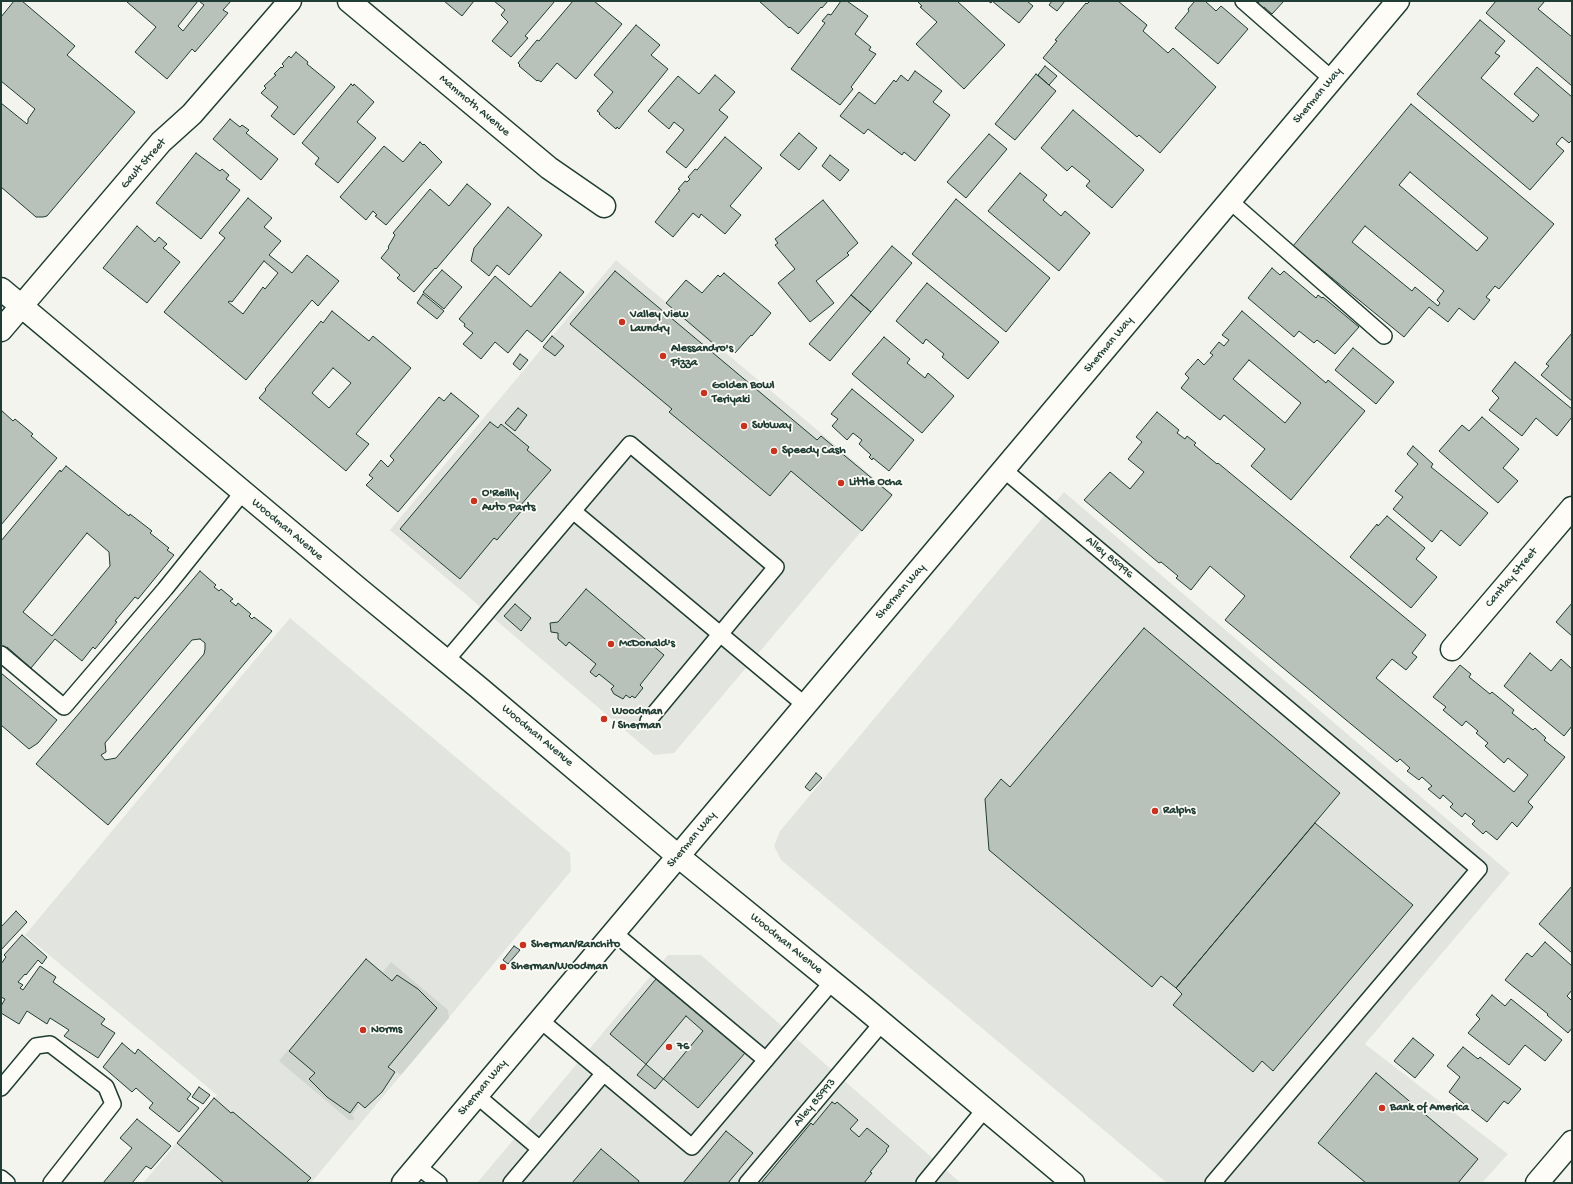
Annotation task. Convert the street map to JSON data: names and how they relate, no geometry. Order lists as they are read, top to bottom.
{
  "streets": {
    "main road": [
      "Sherman Way",
      "Mammoth Avenue",
      "Gault Street",
      "Woodman Avenue",
      "Cantlay Street"
    ],
    "lane": ["Alley 85996", "Alley 85993"]
  },
  "crossings": [
    ["Sherman Way", "Woodman Avenue"],
    ["Sherman Way", "Alley 85996"],
    ["Gault Street", "Woodman Avenue"],
    ["Woodman Avenue", "Alley 85993"]
  ],
  "places": [
    "Valley View Laundry",
    "Alessandro's Pizza",
    "Golden Bowl Teriyaki",
    "Subway",
    "Speedy Cash",
    "Little Ocha",
    "O'Reilly Auto Parts",
    "McDonald's",
    "Woodman / Sherman",
    "Ralphs",
    "Sherman/Ranchito",
    "Sherman/Woodman",
    "Norms",
    "76",
    "Bank of America"
  ]
}
